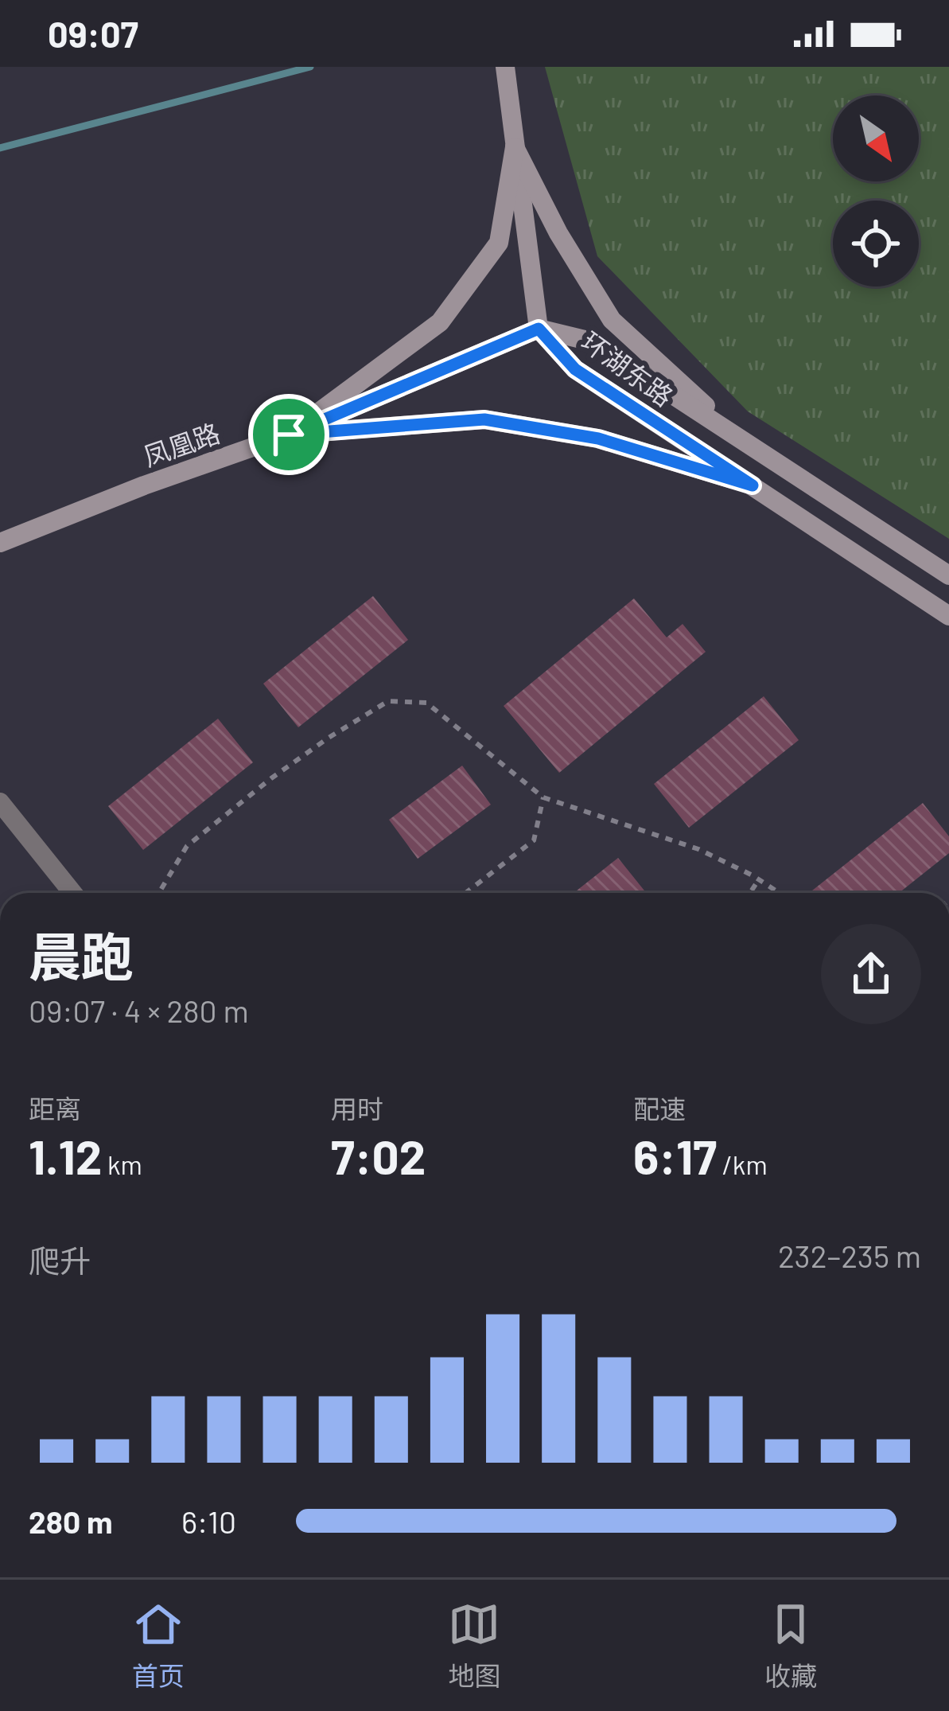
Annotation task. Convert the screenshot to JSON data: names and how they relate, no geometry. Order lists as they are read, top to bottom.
{
  "streets": {
    "main road": ["环湖东路", "凤凰路"]
  },
  "crossings": [
    ["环湖东路", "凤凰路"]
  ],
  "north": "bottom right",
  "page": {
    "status": "09:07",
    "heading": ["晨跑", "09:07 · 4 × 280 m"],
    "stats": [
      ["距离", "1.12 km"],
      ["用时", "7:02"],
      ["配速", "6:17 /km"]
    ],
    "chart": ["爬升", "232–235 m"],
    "list": [
      {
        "name": "280 m",
        "note": "6:10"
      }
    ],
    "tabs": ["首页", "地图", "收藏"]
  }
}
